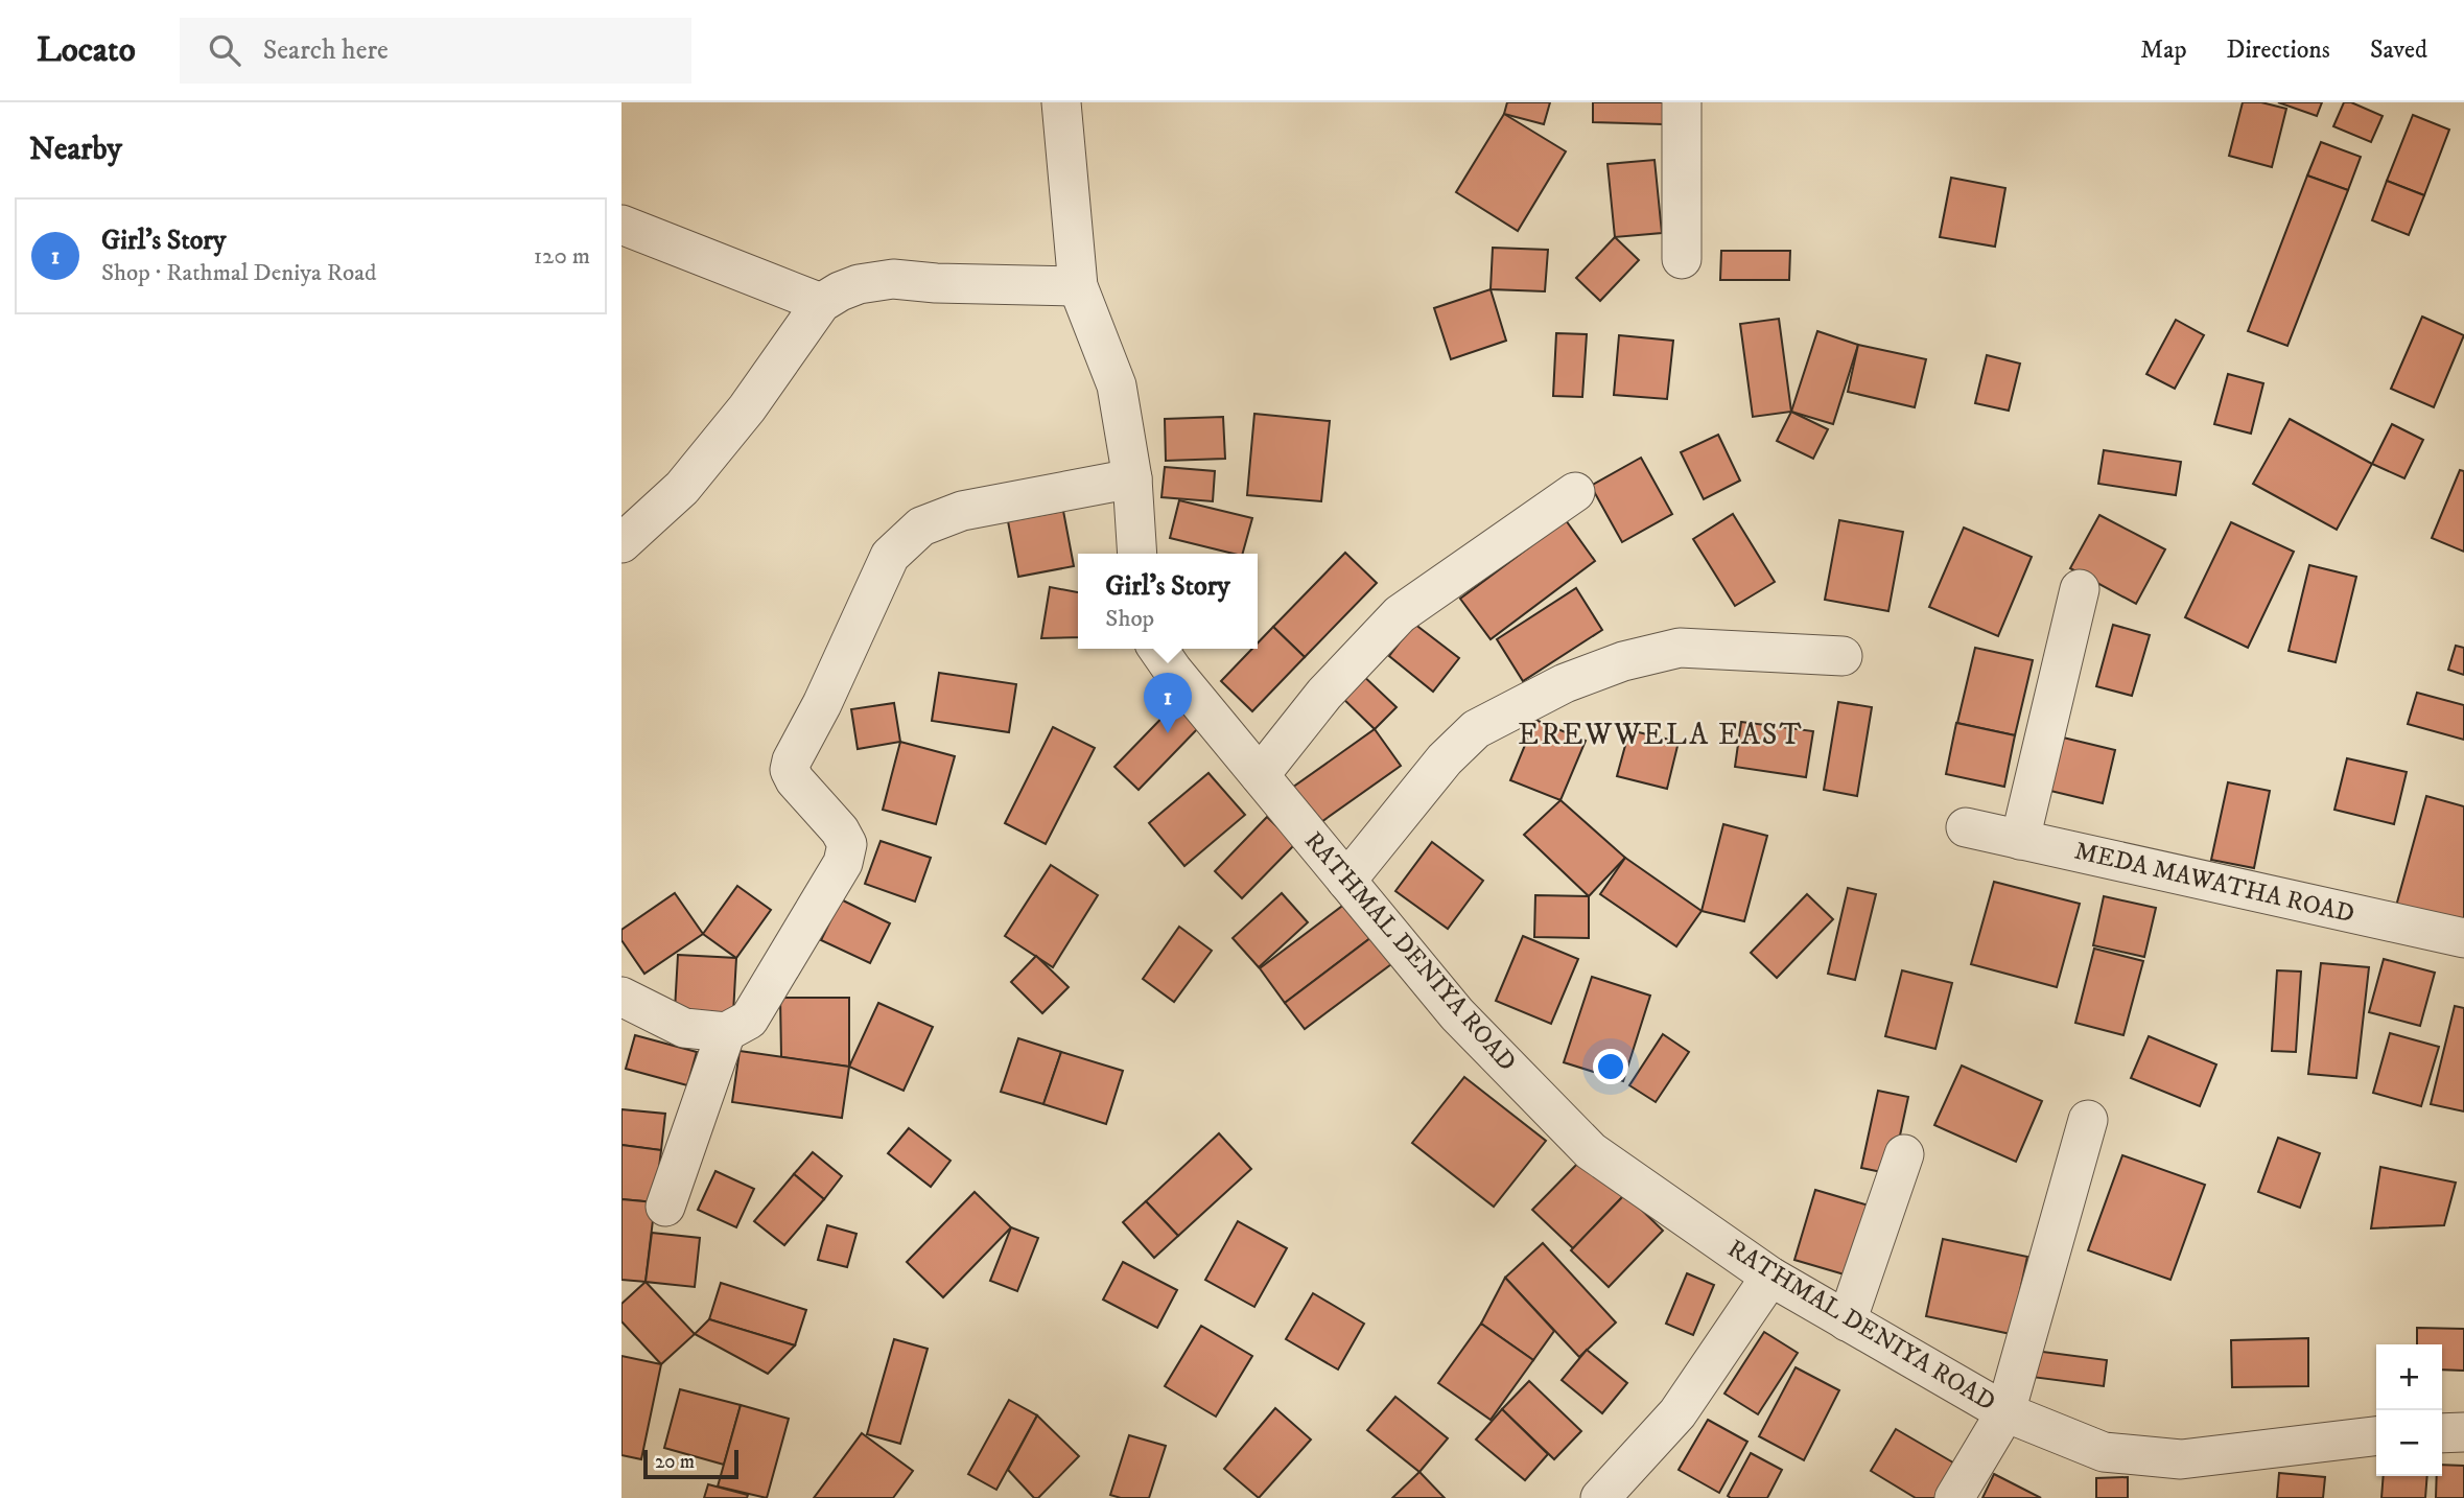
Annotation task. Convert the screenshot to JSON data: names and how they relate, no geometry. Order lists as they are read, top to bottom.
{
  "streets": {
    "street": ["MEDA MAWATHA ROAD", "RATHMAL DENIYA ROAD"]
  },
  "districts": ["EREWWELA EAST"],
  "scale_bar": "20 m",
  "page": {
    "header": "Locato",
    "search": "Search here",
    "nav": ["Map", "Directions", "Saved"],
    "heading": "Nearby",
    "list": [
      {
        "mark": "1",
        "name": "Girl's Story",
        "note": "Shop · Rathmal Deniya Road",
        "value": "120 m"
      }
    ],
    "popup": ["Girl's Story", "Shop"],
    "pins": "1",
    "map_buttons": ["+", "−"],
    "scale": "20 m"
  }
}
